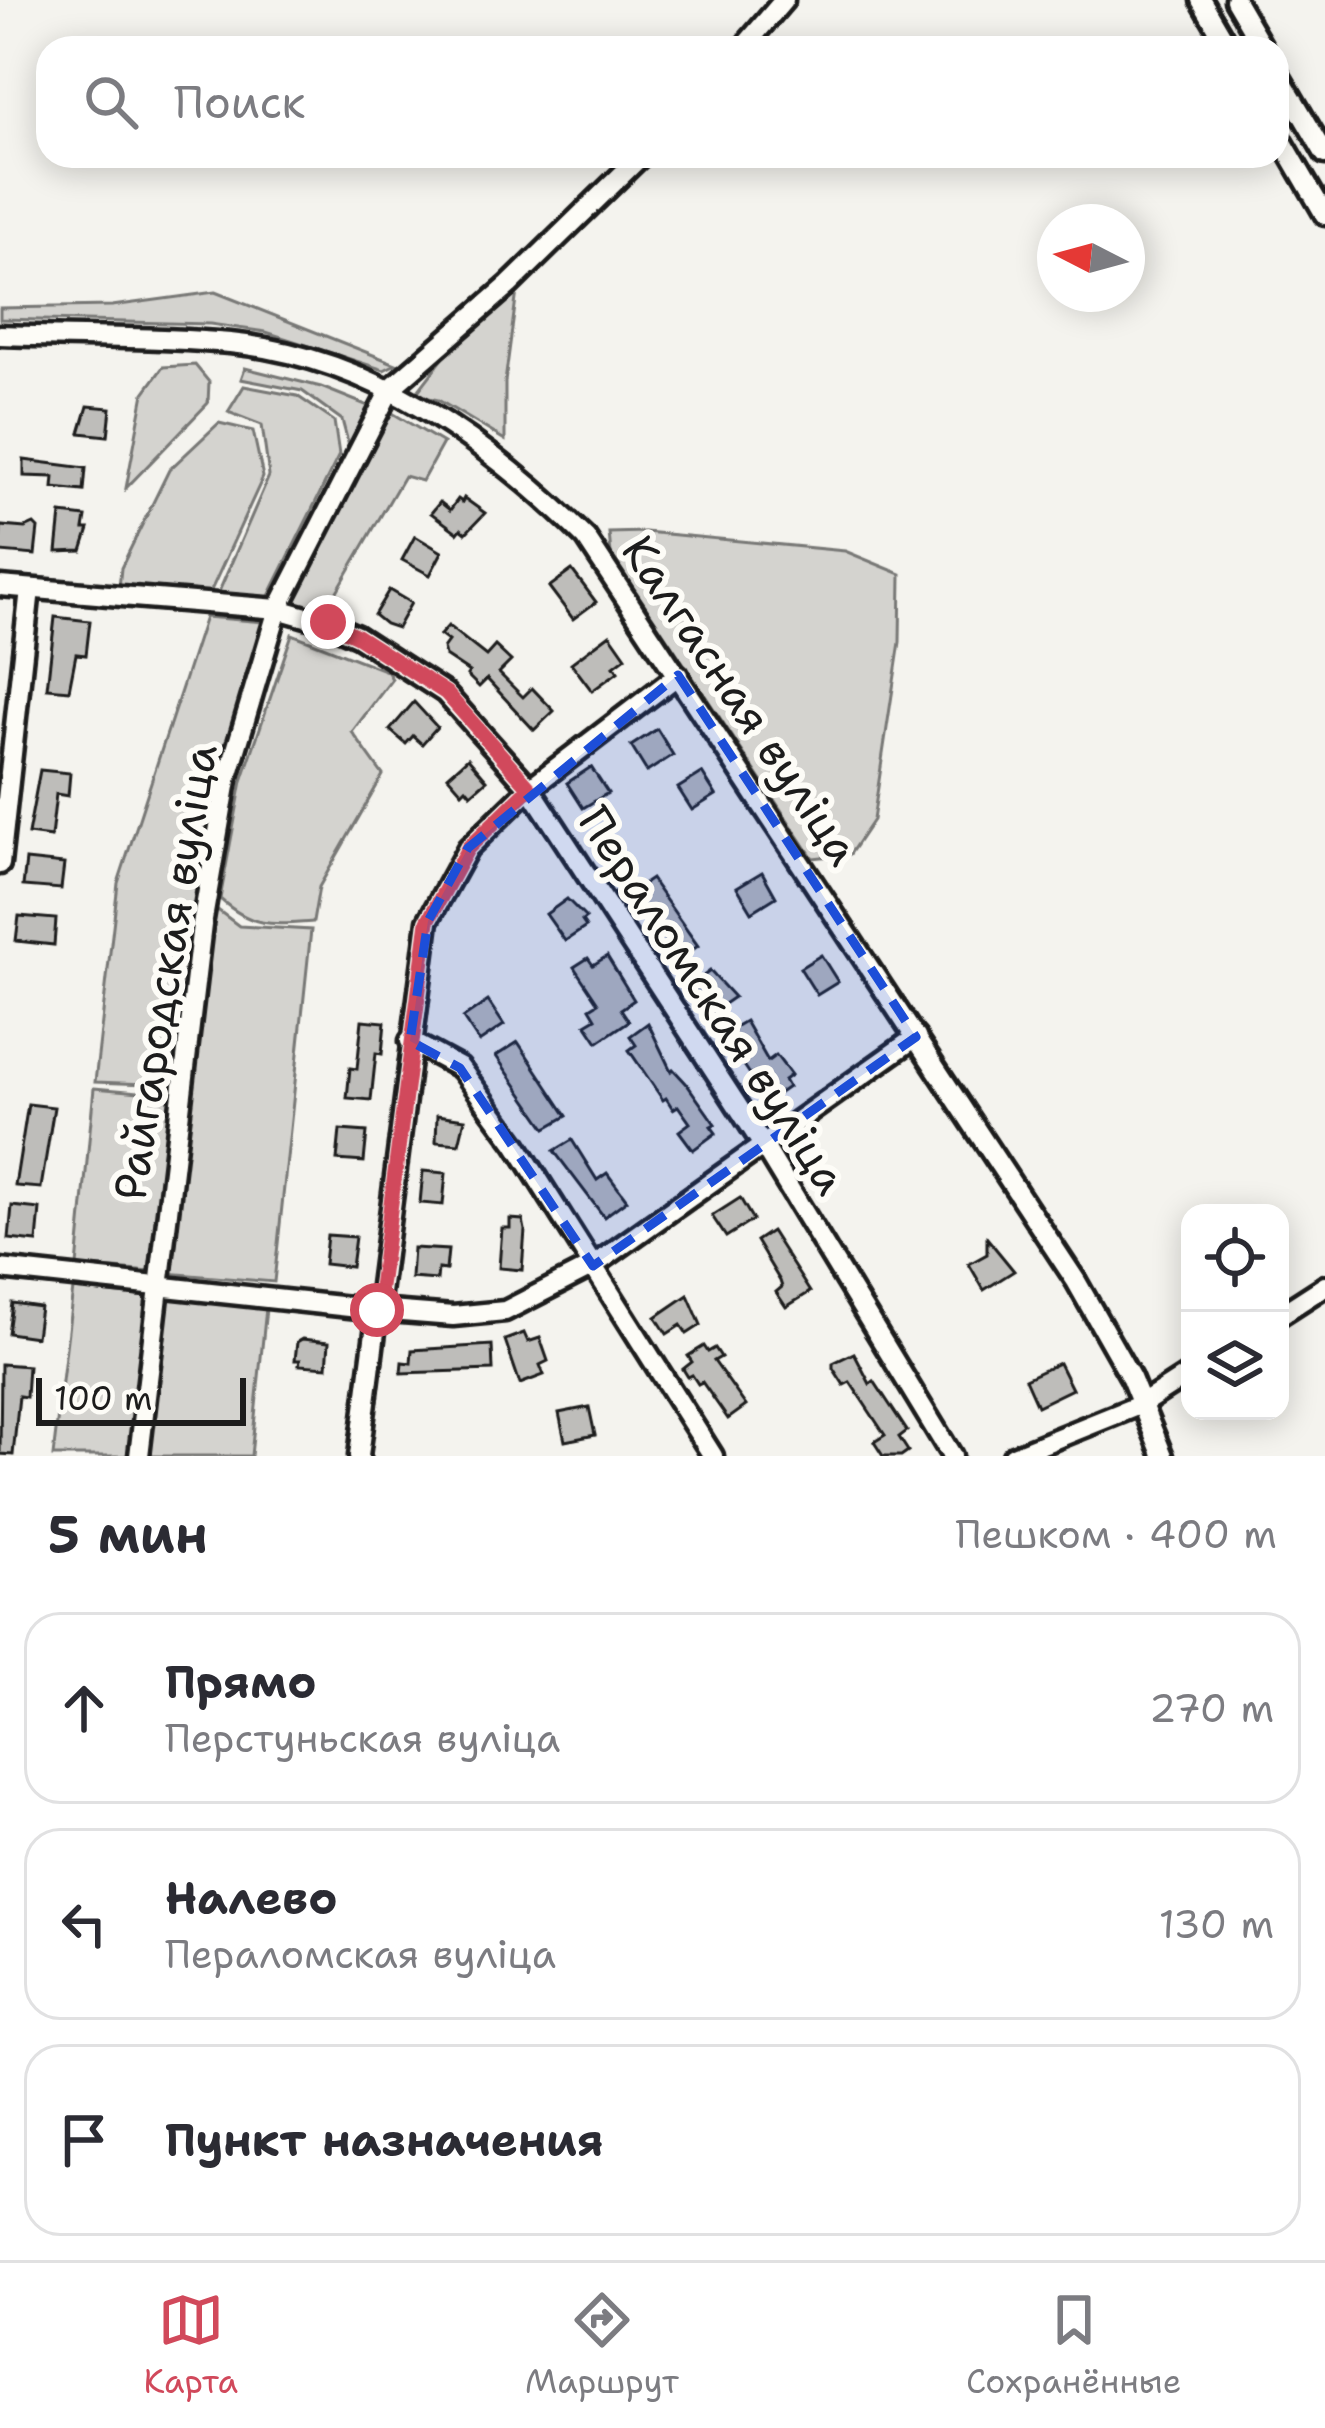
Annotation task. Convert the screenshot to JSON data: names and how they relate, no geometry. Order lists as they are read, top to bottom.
{
  "streets": {
    "street": ["Калгасная вуліца", "Райгародская вуліца", "Пераломская вуліца"]
  },
  "crossings": [
    ["Калгасная вуліца", "Райгародская вуліца"],
    ["Райгародская вуліца", "Пераломская вуліца"]
  ],
  "scale_bar": "100 m",
  "north": "left",
  "page": {
    "search": "Поиск",
    "scale": "100 m",
    "heading": ["5 мин", "Пешком · 400 m"],
    "list": [
      ["Прямо", "Перстуньская вуліца", "270 m"],
      ["Налево", "Пераломская вуліца", "130 m"],
      "Пункт назначения"
    ],
    "nav": ["Карта", "Маршрут", "Сохранённые"]
  }
}
